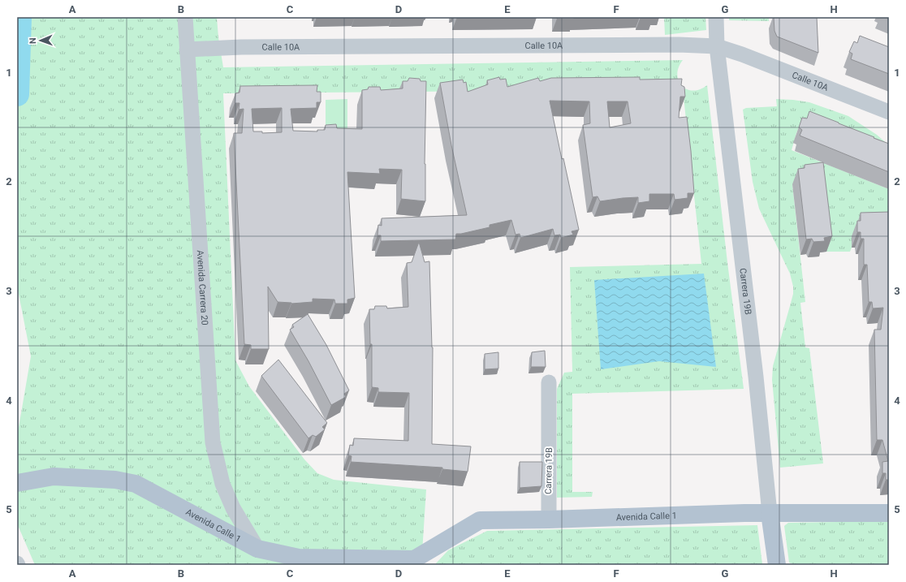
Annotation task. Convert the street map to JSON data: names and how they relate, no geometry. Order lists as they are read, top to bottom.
{
  "streets": {
    "main road": ["Carrera 19B", "Avenida Calle 1"],
    "street": ["Calle 10A", "Avenida Carrera 20"]
  },
  "crossings": [
    ["Calle 10A", "Avenida Carrera 20"],
    ["Calle 10A", "Carrera 19B"],
    ["Avenida Carrera 20", "Avenida Calle 1"],
    ["Carrera 19B", "Avenida Calle 1"]
  ],
  "north": "left",
  "grid": {
    "columns": [
      "A",
      "B",
      "C",
      "D",
      "E",
      "F",
      "G",
      "H"
    ],
    "rows": [
      "1",
      "2",
      "3",
      "4",
      "5"
    ]
  }
}
